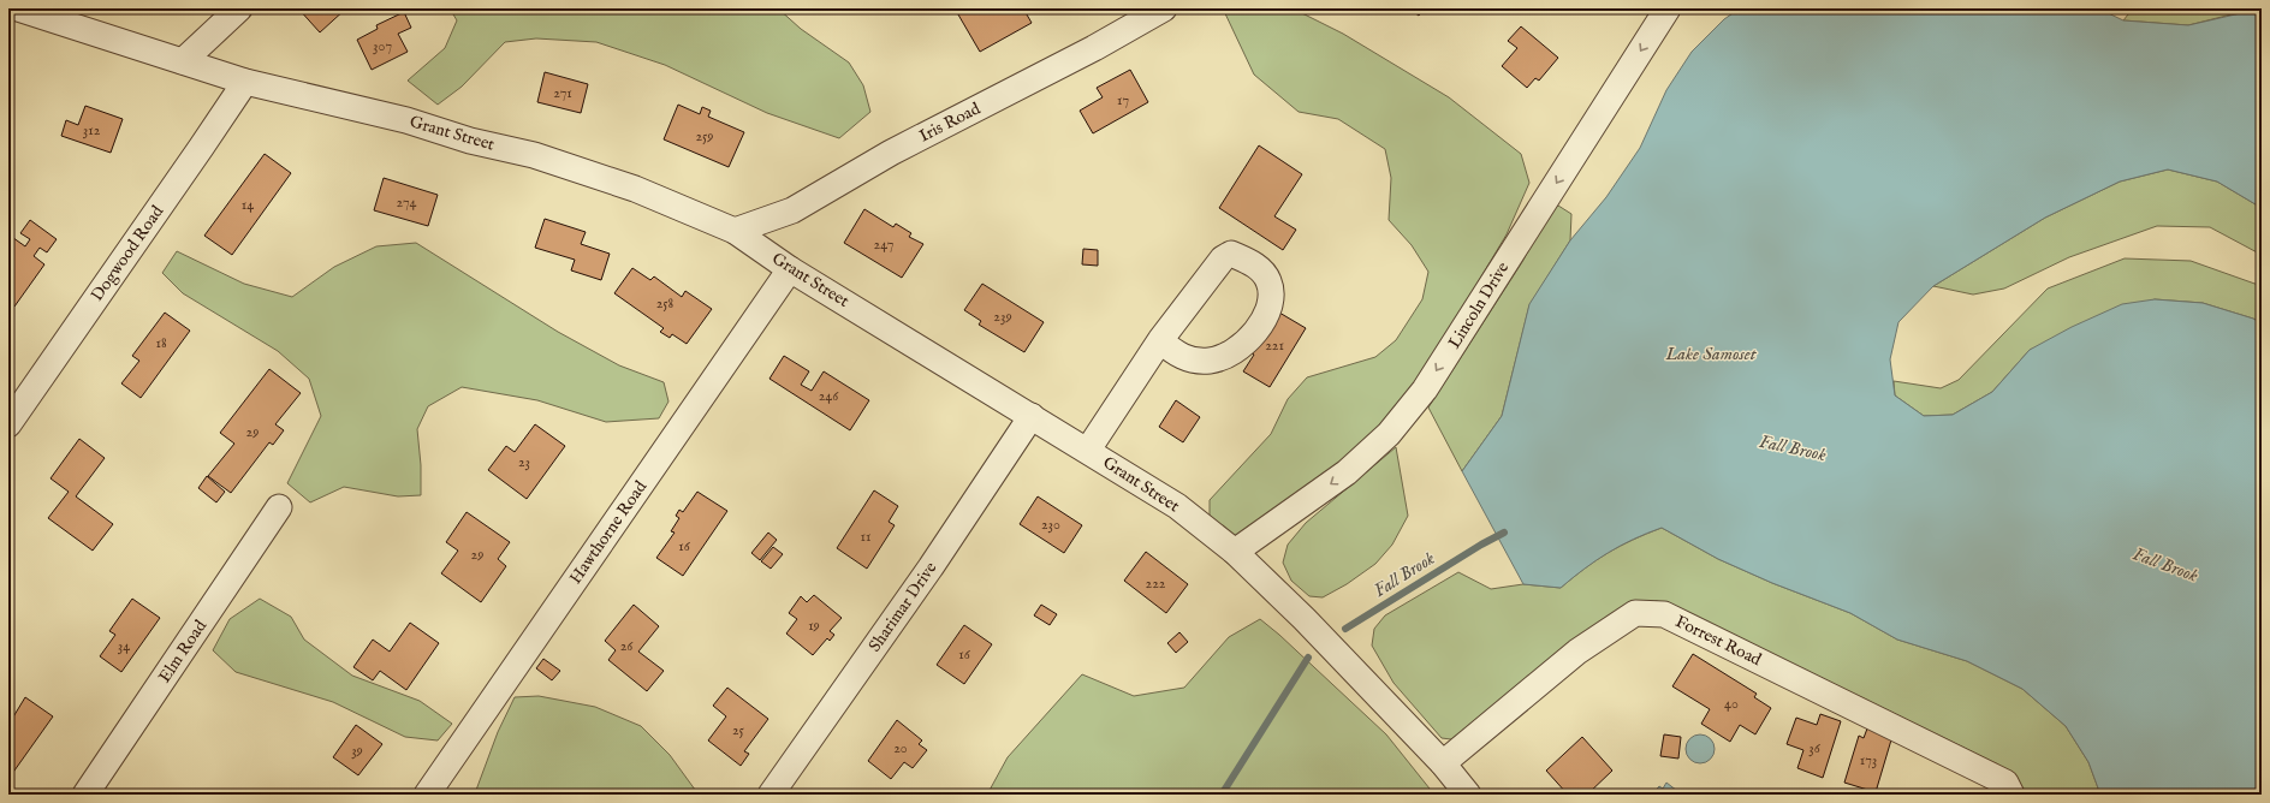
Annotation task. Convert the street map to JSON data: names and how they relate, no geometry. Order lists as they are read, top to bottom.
{
  "streets": {
    "street": [
      "Iris Road",
      "Grant Street",
      "Dogwood Road",
      "Lincoln Drive",
      "Hawthorne Road",
      "Sharimar Drive",
      "Forrest Road",
      "Elm Road"
    ]
  },
  "crossings": [
    ["Iris Road", "Grant Street"],
    ["Grant Street", "Dogwood Road"],
    ["Grant Street", "Lincoln Drive"],
    ["Grant Street", "Hawthorne Road"],
    ["Grant Street", "Sharimar Drive"],
    ["Grant Street", "Forrest Road"]
  ],
  "one_way": ["Lincoln Drive"],
  "water": ["Lake Samoset", "Fall Brook"],
  "house_numbers": [
    "307",
    "271",
    "17",
    "312",
    "259",
    "274",
    "14",
    "247",
    "258",
    "239",
    "18",
    "221",
    "246",
    "29",
    "23",
    "230",
    "11",
    "16",
    "29",
    "222",
    "19",
    "34",
    "26",
    "16",
    "40",
    "25",
    "20",
    "36",
    "39",
    "173"
  ]
}
